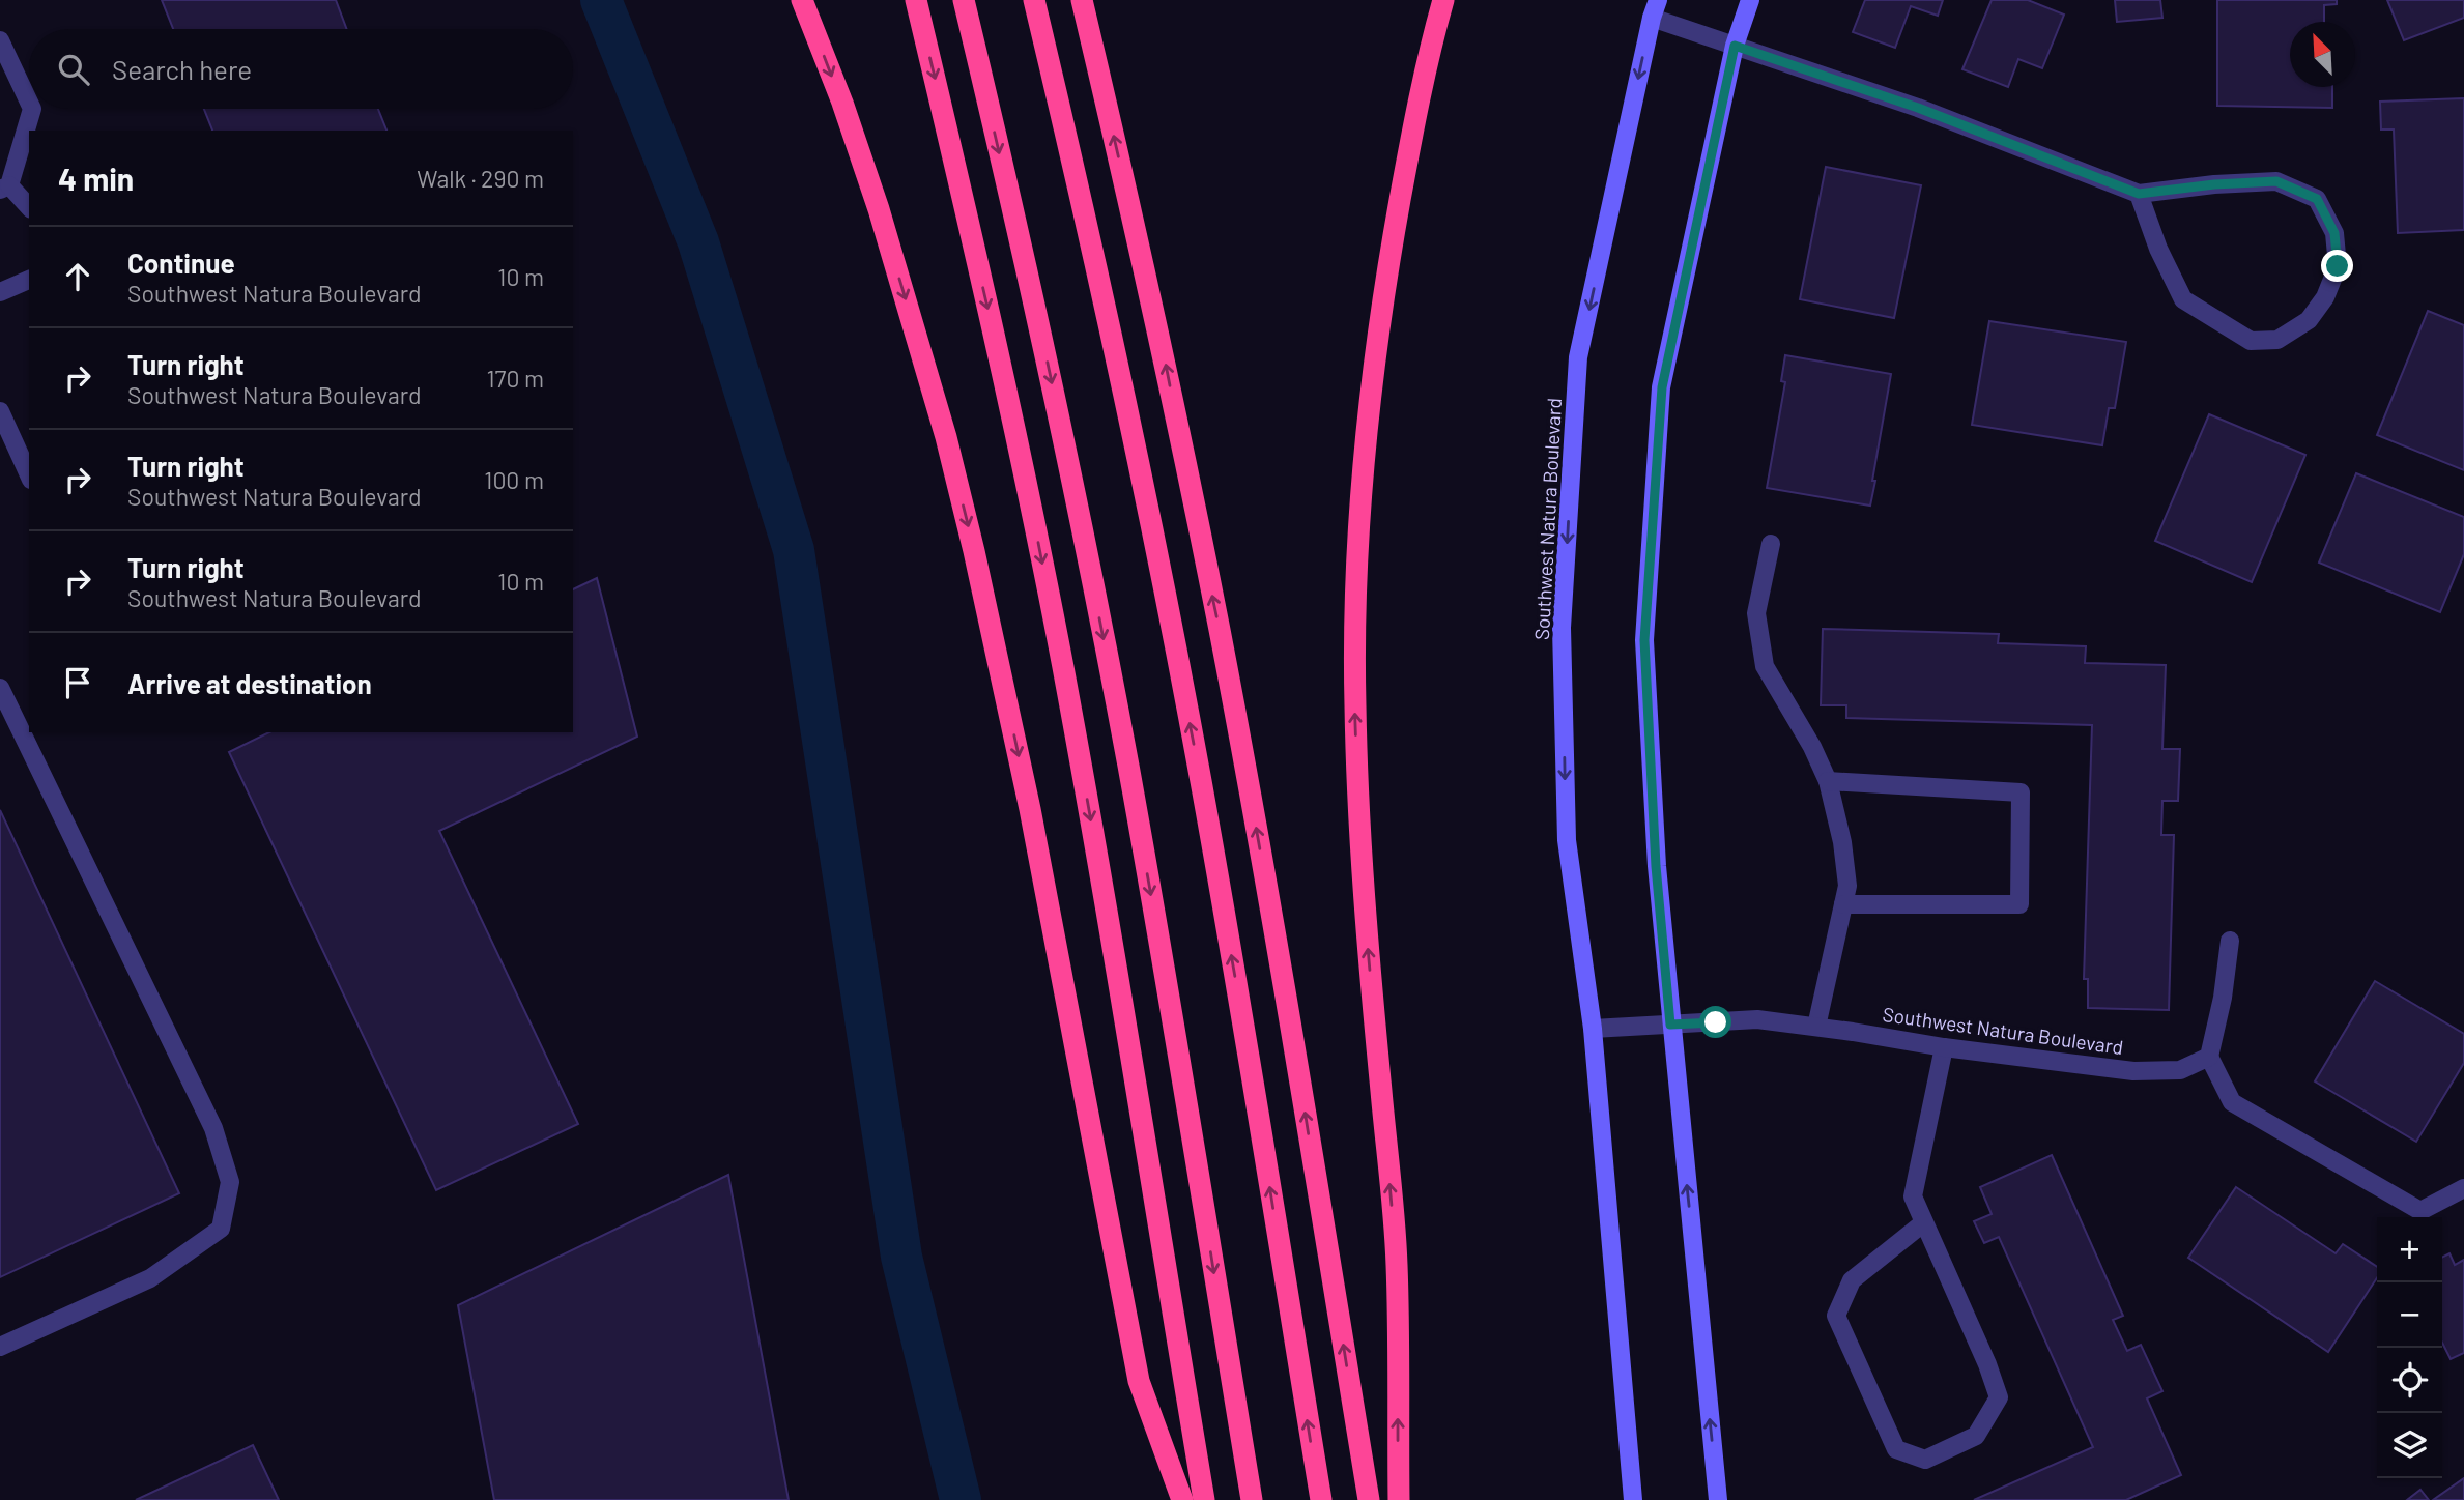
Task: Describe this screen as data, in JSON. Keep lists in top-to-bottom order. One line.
{"streets":{"street":["Southwest Natura Boulevard"]},"north":"top left","page":{"search":"Search here","heading":["4 min","Walk · 290 m"],"list":[["Continue","Southwest Natura Boulevard","10 m"],["Turn right","Southwest Natura Boulevard","170 m"],["Turn right","Southwest Natura Boulevard","100 m"],["Turn right","Southwest Natura Boulevard","10 m"],"Arrive at destination"],"map_buttons":["+","−"]}}
